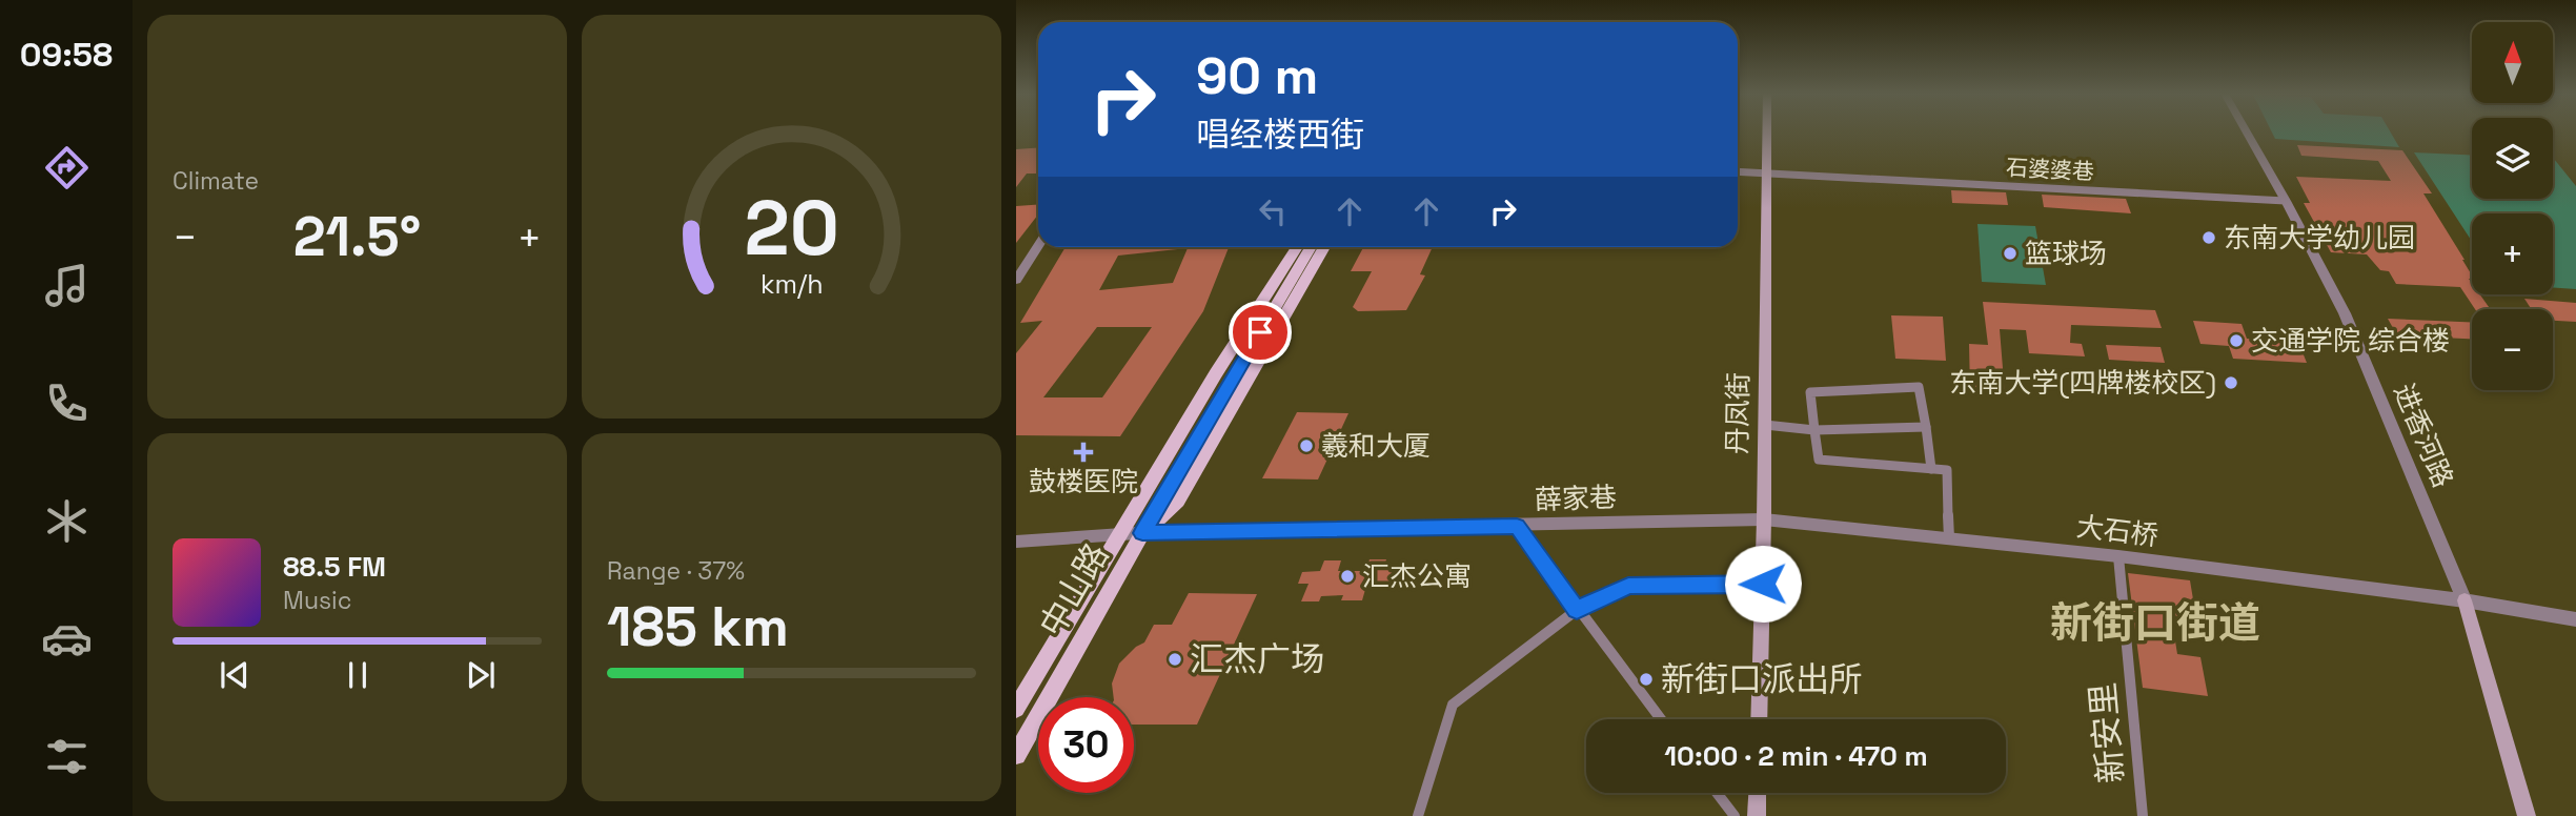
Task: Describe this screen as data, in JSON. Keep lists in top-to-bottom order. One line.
{"streets":{"main road":["丹凤街","进香河路","中山路"],"street":["石婆婆巷","薛家巷","大石桥","新安里"]},"crossings":[["石婆婆巷","丹凤街"],["石婆婆巷","进香河路"],["丹凤街","薛家巷"],["丹凤街","大石桥"],["进香河路","大石桥"],["薛家巷","大石桥"],["薛家巷","中山路"],["大石桥","新安里"]],"districts":["新街口街道"],"places":{"other":["东南大学幼儿园","篮球场","交通学院 综合楼","东南大学(四牌楼校区)","羲和大厦","汇杰公寓","汇杰广场","新街口派出所"],"health":["鼓楼医院"]},"north":"top","page":{"tabs":"09:58","tile":["Climate",["Range · 37%","185 km"]],"map_buttons":["+","−"],"turn":["90 m","唱经楼西街"],"heat":["−","21.5°","+"],"song":["88.5 FM","Music"],"limit":"30","trip":"10:00 · 2 min · 470 m","gauge":["20","km/h"]}}
